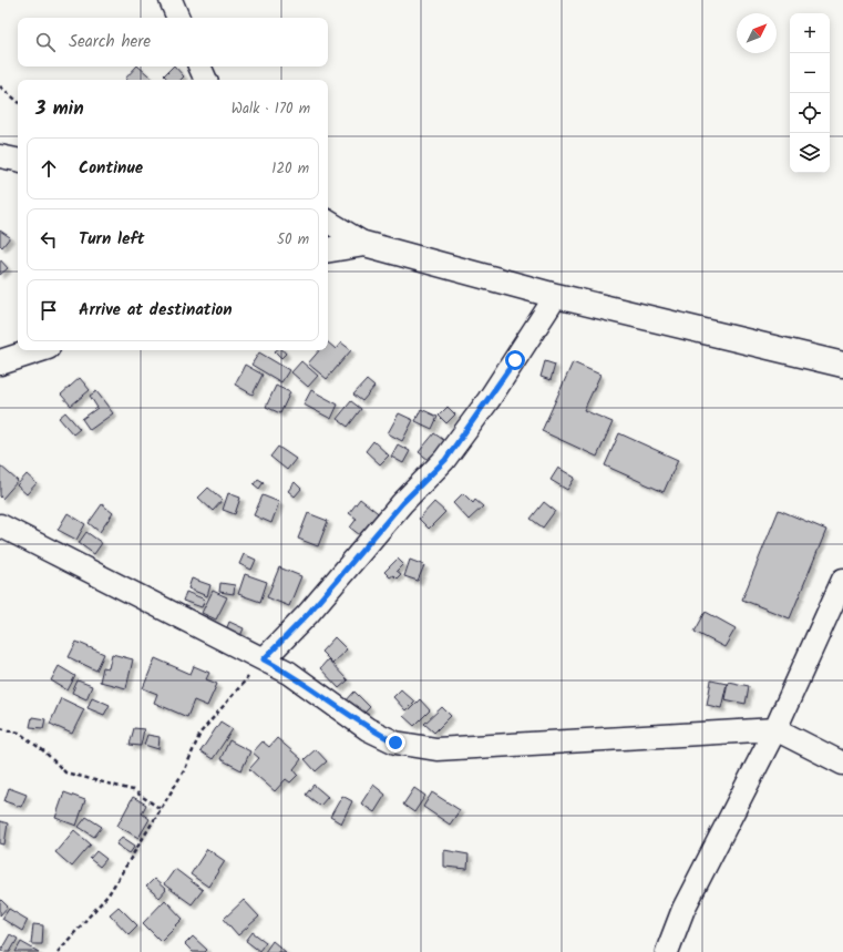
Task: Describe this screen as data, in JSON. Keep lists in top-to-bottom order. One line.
{"north":"top right","page":{"map_buttons":["+","−"],"search":"Search here","heading":["3 min","Walk · 170 m"],"list":[["Continue","120 m"],["Turn left","50 m"],"Arrive at destination"]}}
